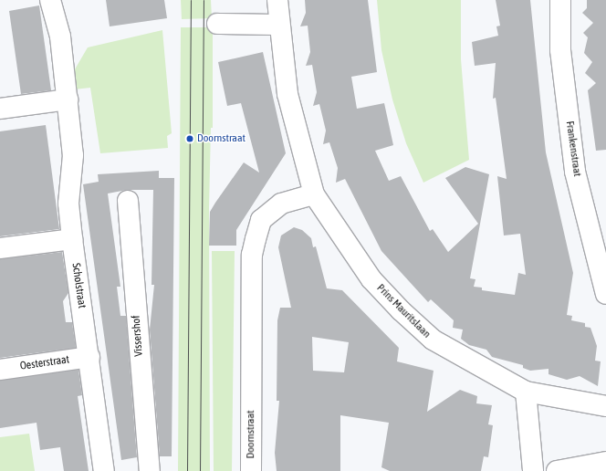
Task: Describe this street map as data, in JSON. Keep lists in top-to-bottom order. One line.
{"streets":{"street":["Frankenstraat","Scholstraat","Prins Mauritslaan","Vissershof","Oesterstraat","Doornstraat"]},"crossings":[["Scholstraat","Oesterstraat"],["Prins Mauritslaan","Doornstraat"]],"places":["Doornstraat"]}
